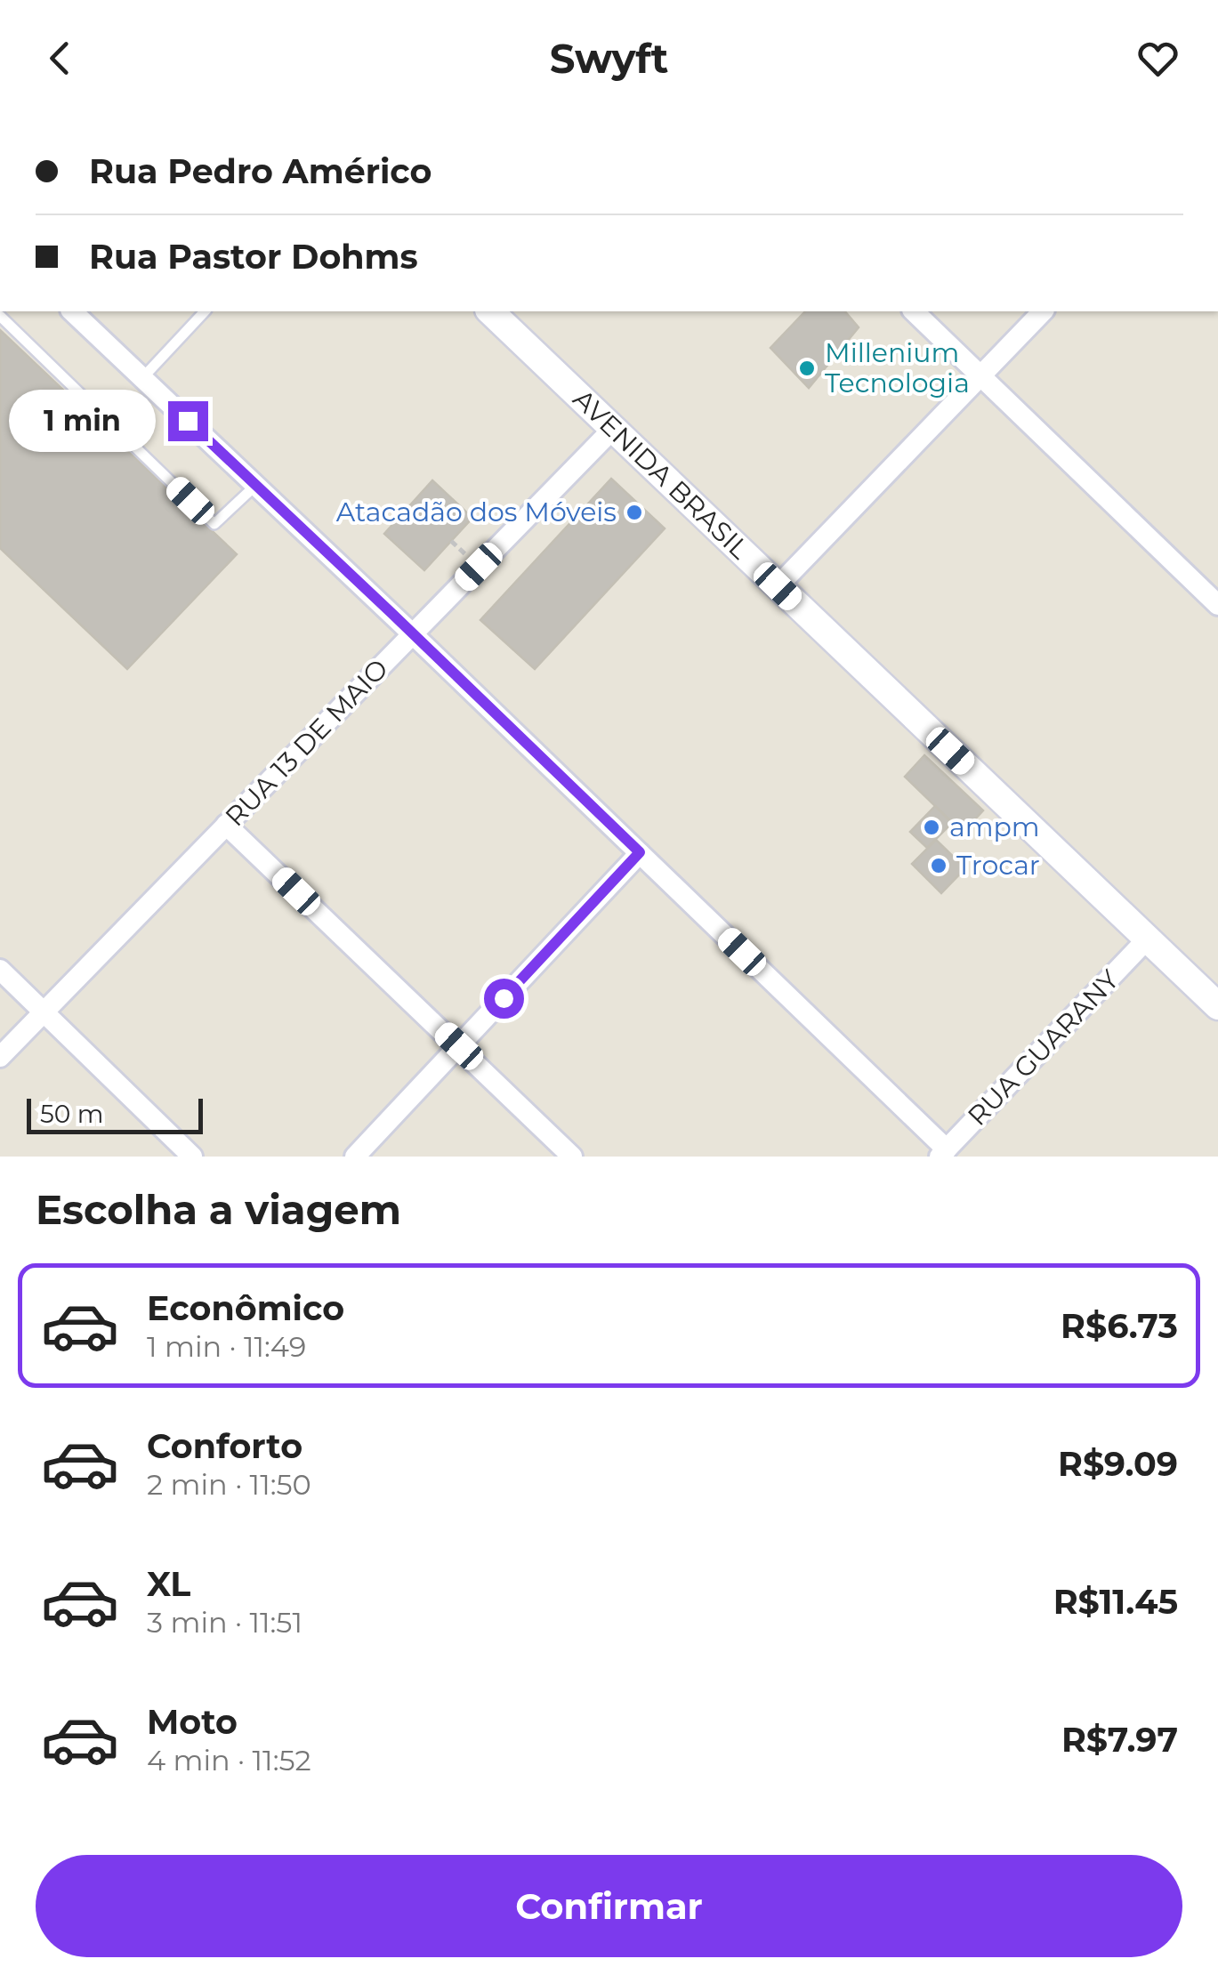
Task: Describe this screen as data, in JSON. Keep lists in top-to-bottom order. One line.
{"streets":{"main road":["AVENIDA BRASIL"],"street":["RUA 13 DE MAIO","RUA GUARANY"]},"crossings":[["AVENIDA BRASIL","RUA 13 DE MAIO"],["AVENIDA BRASIL","RUA GUARANY"]],"places":["Millenium Tecnologia","Atacadão dos Móveis","ampm","Trocar"],"scale_bar":"50 m","page":{"header":"Swyft","banner":["Rua Pedro Américo","Rua Pastor Dohms"],"bubble":"1 min","scale":"50 m","heading":"Escolha a viagem","list":[{"name":"Econômico","note":"1 min · 11:49","value":"R$6.73"},{"name":"Conforto","note":"2 min · 11:50","value":"R$9.09"},{"name":"XL","note":"3 min · 11:51","value":"R$11.45"},{"name":"Moto","note":"4 min · 11:52","value":"R$7.97"}],"buttons":"Confirmar"}}
